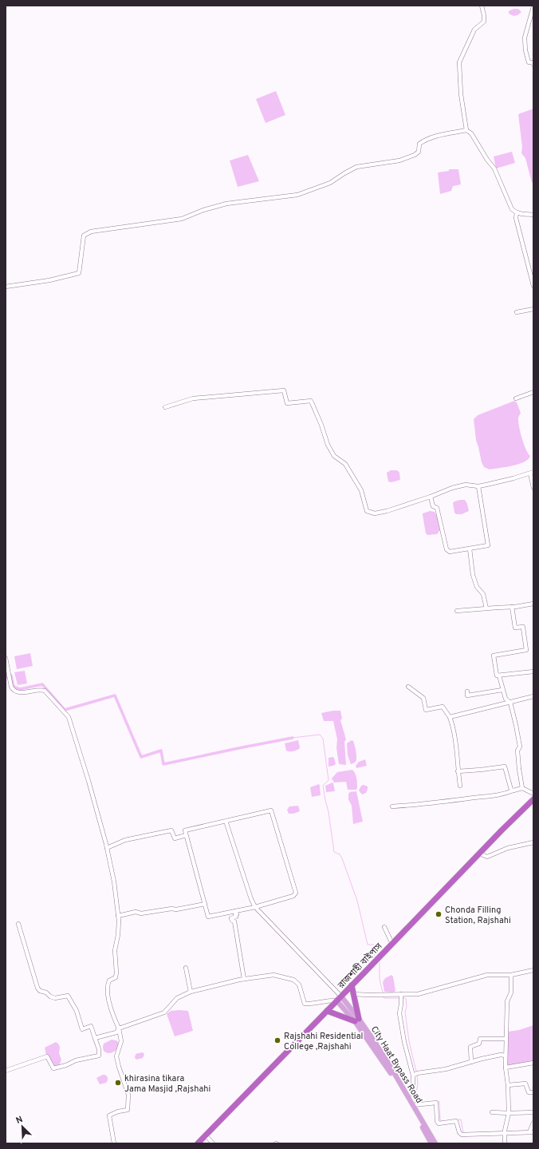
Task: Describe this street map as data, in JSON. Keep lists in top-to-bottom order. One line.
{"streets":{"highway":["রাজশাহী বাইপাস"],"main road":["City Haat Bypass Road"]},"crossings":[["রাজশাহী বাইপাস","City Haat Bypass Road"]],"places":["Chonda Filling Station, Rajshahi","Rajshahi Residential College ,Rajshahi","khirasina tikara Jama Masjid ,Rajshahi"],"north":"top left"}
